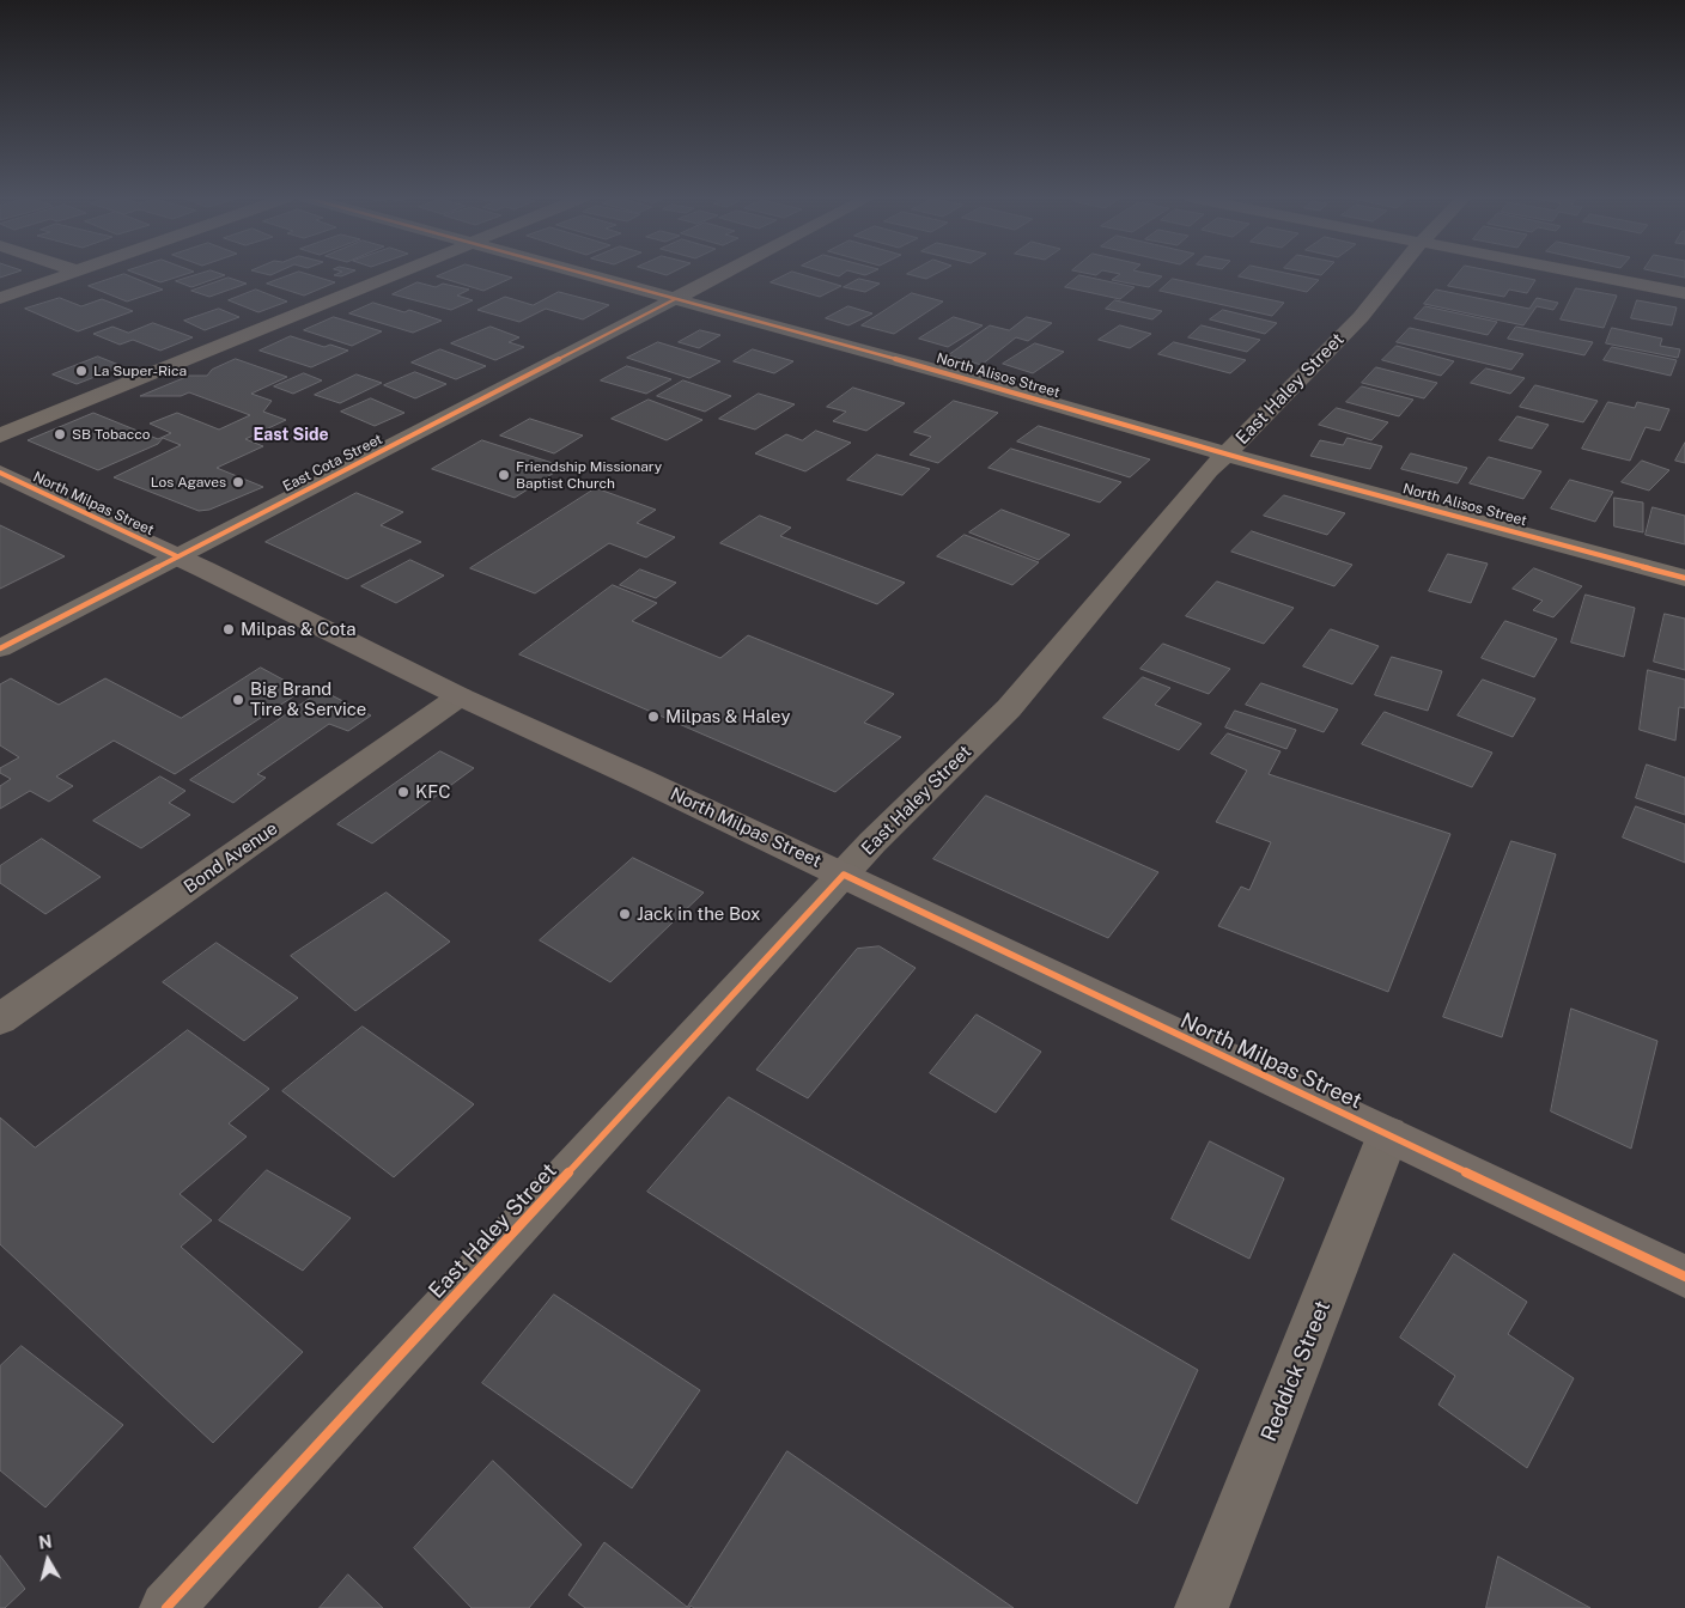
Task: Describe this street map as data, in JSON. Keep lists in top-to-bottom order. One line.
{"streets":{"main road":["North Milpas Street"],"street":["North Alisos Street","East Haley Street","East Cota Street","Bond Avenue","Reddick Street"]},"crossings":[["North Alisos Street","East Haley Street"],["North Alisos Street","East Cota Street"],["East Haley Street","North Milpas Street"],["East Cota Street","North Milpas Street"],["North Milpas Street","Bond Avenue"],["North Milpas Street","Reddick Street"]],"districts":["East Side"],"places":["La Super-Rica","SB Tobacco","Friendship Missionary Baptist Church","Los Agaves","Milpas & Cota","Big Brand Tire & Service","Milpas & Haley","KFC","Jack in the Box"],"north":"top"}
